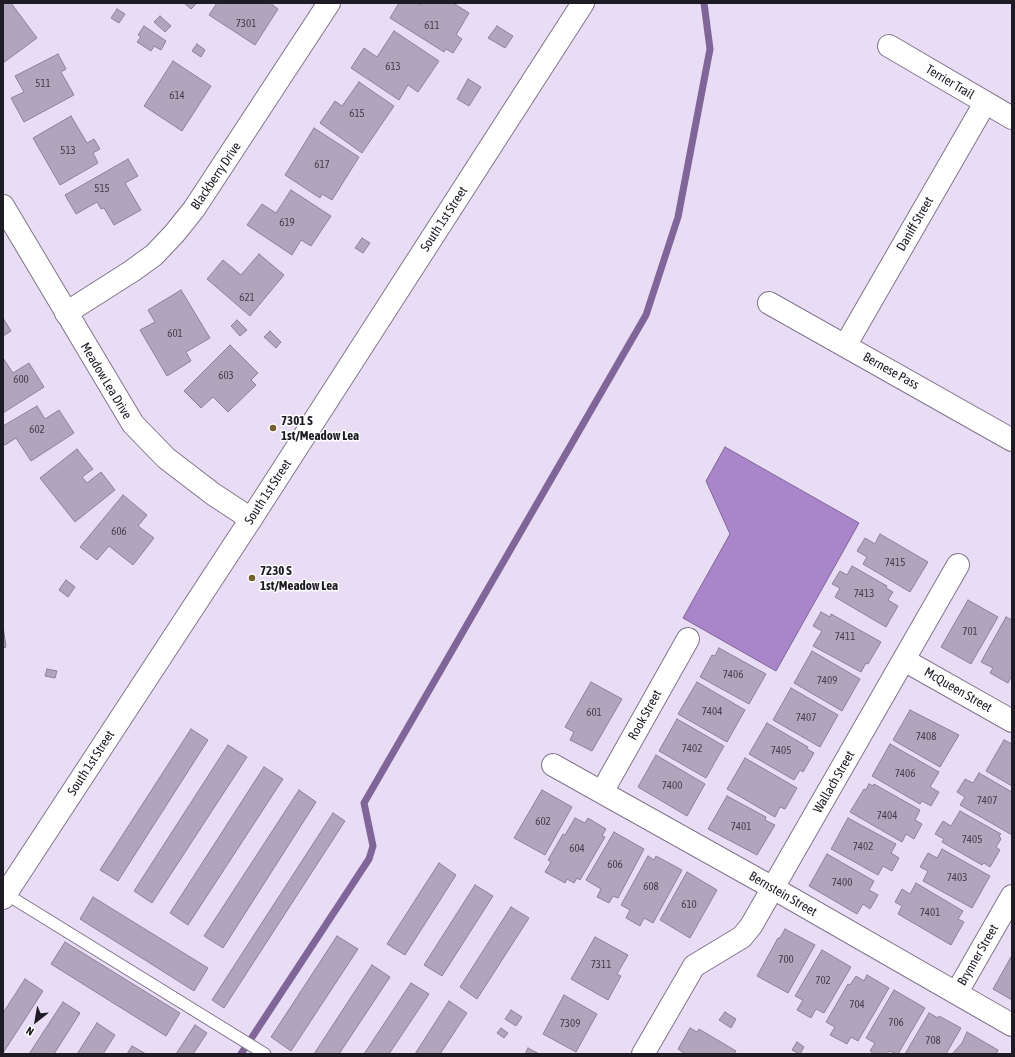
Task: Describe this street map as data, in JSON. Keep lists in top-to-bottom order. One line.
{"streets":{"street":["Terrier Trail","Blackberry Drive","South 1st Street","Daniff Street","Bernese Pass","Meadow Lea Drive","McQueen Street","Rook Street","Wallach Street","Bernstein Street","Brynner Street"]},"crossings":[["Terrier Trail","Daniff Street"],["Blackberry Drive","Meadow Lea Drive"],["South 1st Street","Meadow Lea Drive"],["Daniff Street","Bernese Pass"],["McQueen Street","Wallach Street"],["Rook Street","Bernstein Street"],["Wallach Street","Bernstein Street"],["Bernstein Street","Brynner Street"]],"places":["7301 S 1st/Meadow Lea","7230 S 1st/Meadow Lea"],"house_numbers":["7301","611","613","511","614","615","513","617","515","619","621","601","603","600","602","606","7415","7413","701","7411","7406","7409","7404","601","7407","7408","7402","7405","7406","7400","7407","7404","602","7401","7405","7402","604","606","7403","7400","608","610","7401","700","7311","702","704","706","7309","708"],"north":"bottom left"}
